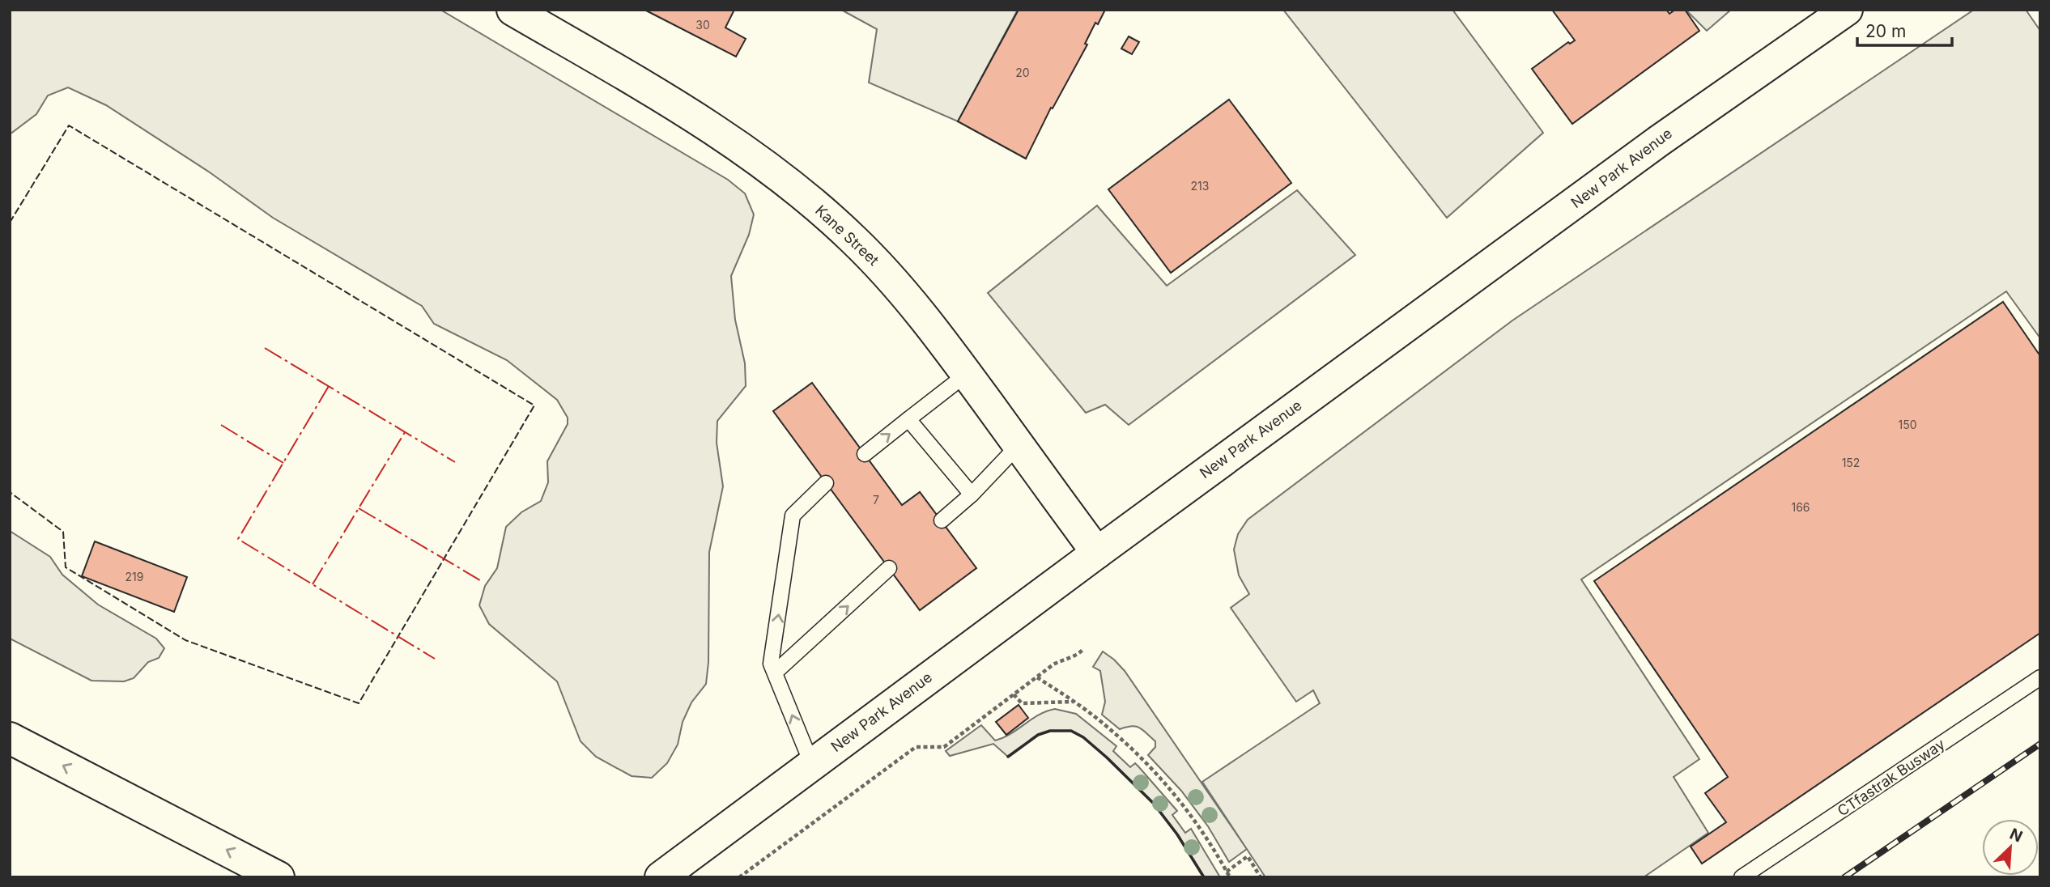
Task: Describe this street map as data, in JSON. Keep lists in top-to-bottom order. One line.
{"streets":{"main road":["New Park Avenue","Kane Street"],"lane":["CTfastrak Busway"]},"crossings":[["New Park Avenue","Kane Street"]],"house_numbers":["30","20","213","150","152","7","166","219"],"scale_bar":"20 m","north":"top right"}
